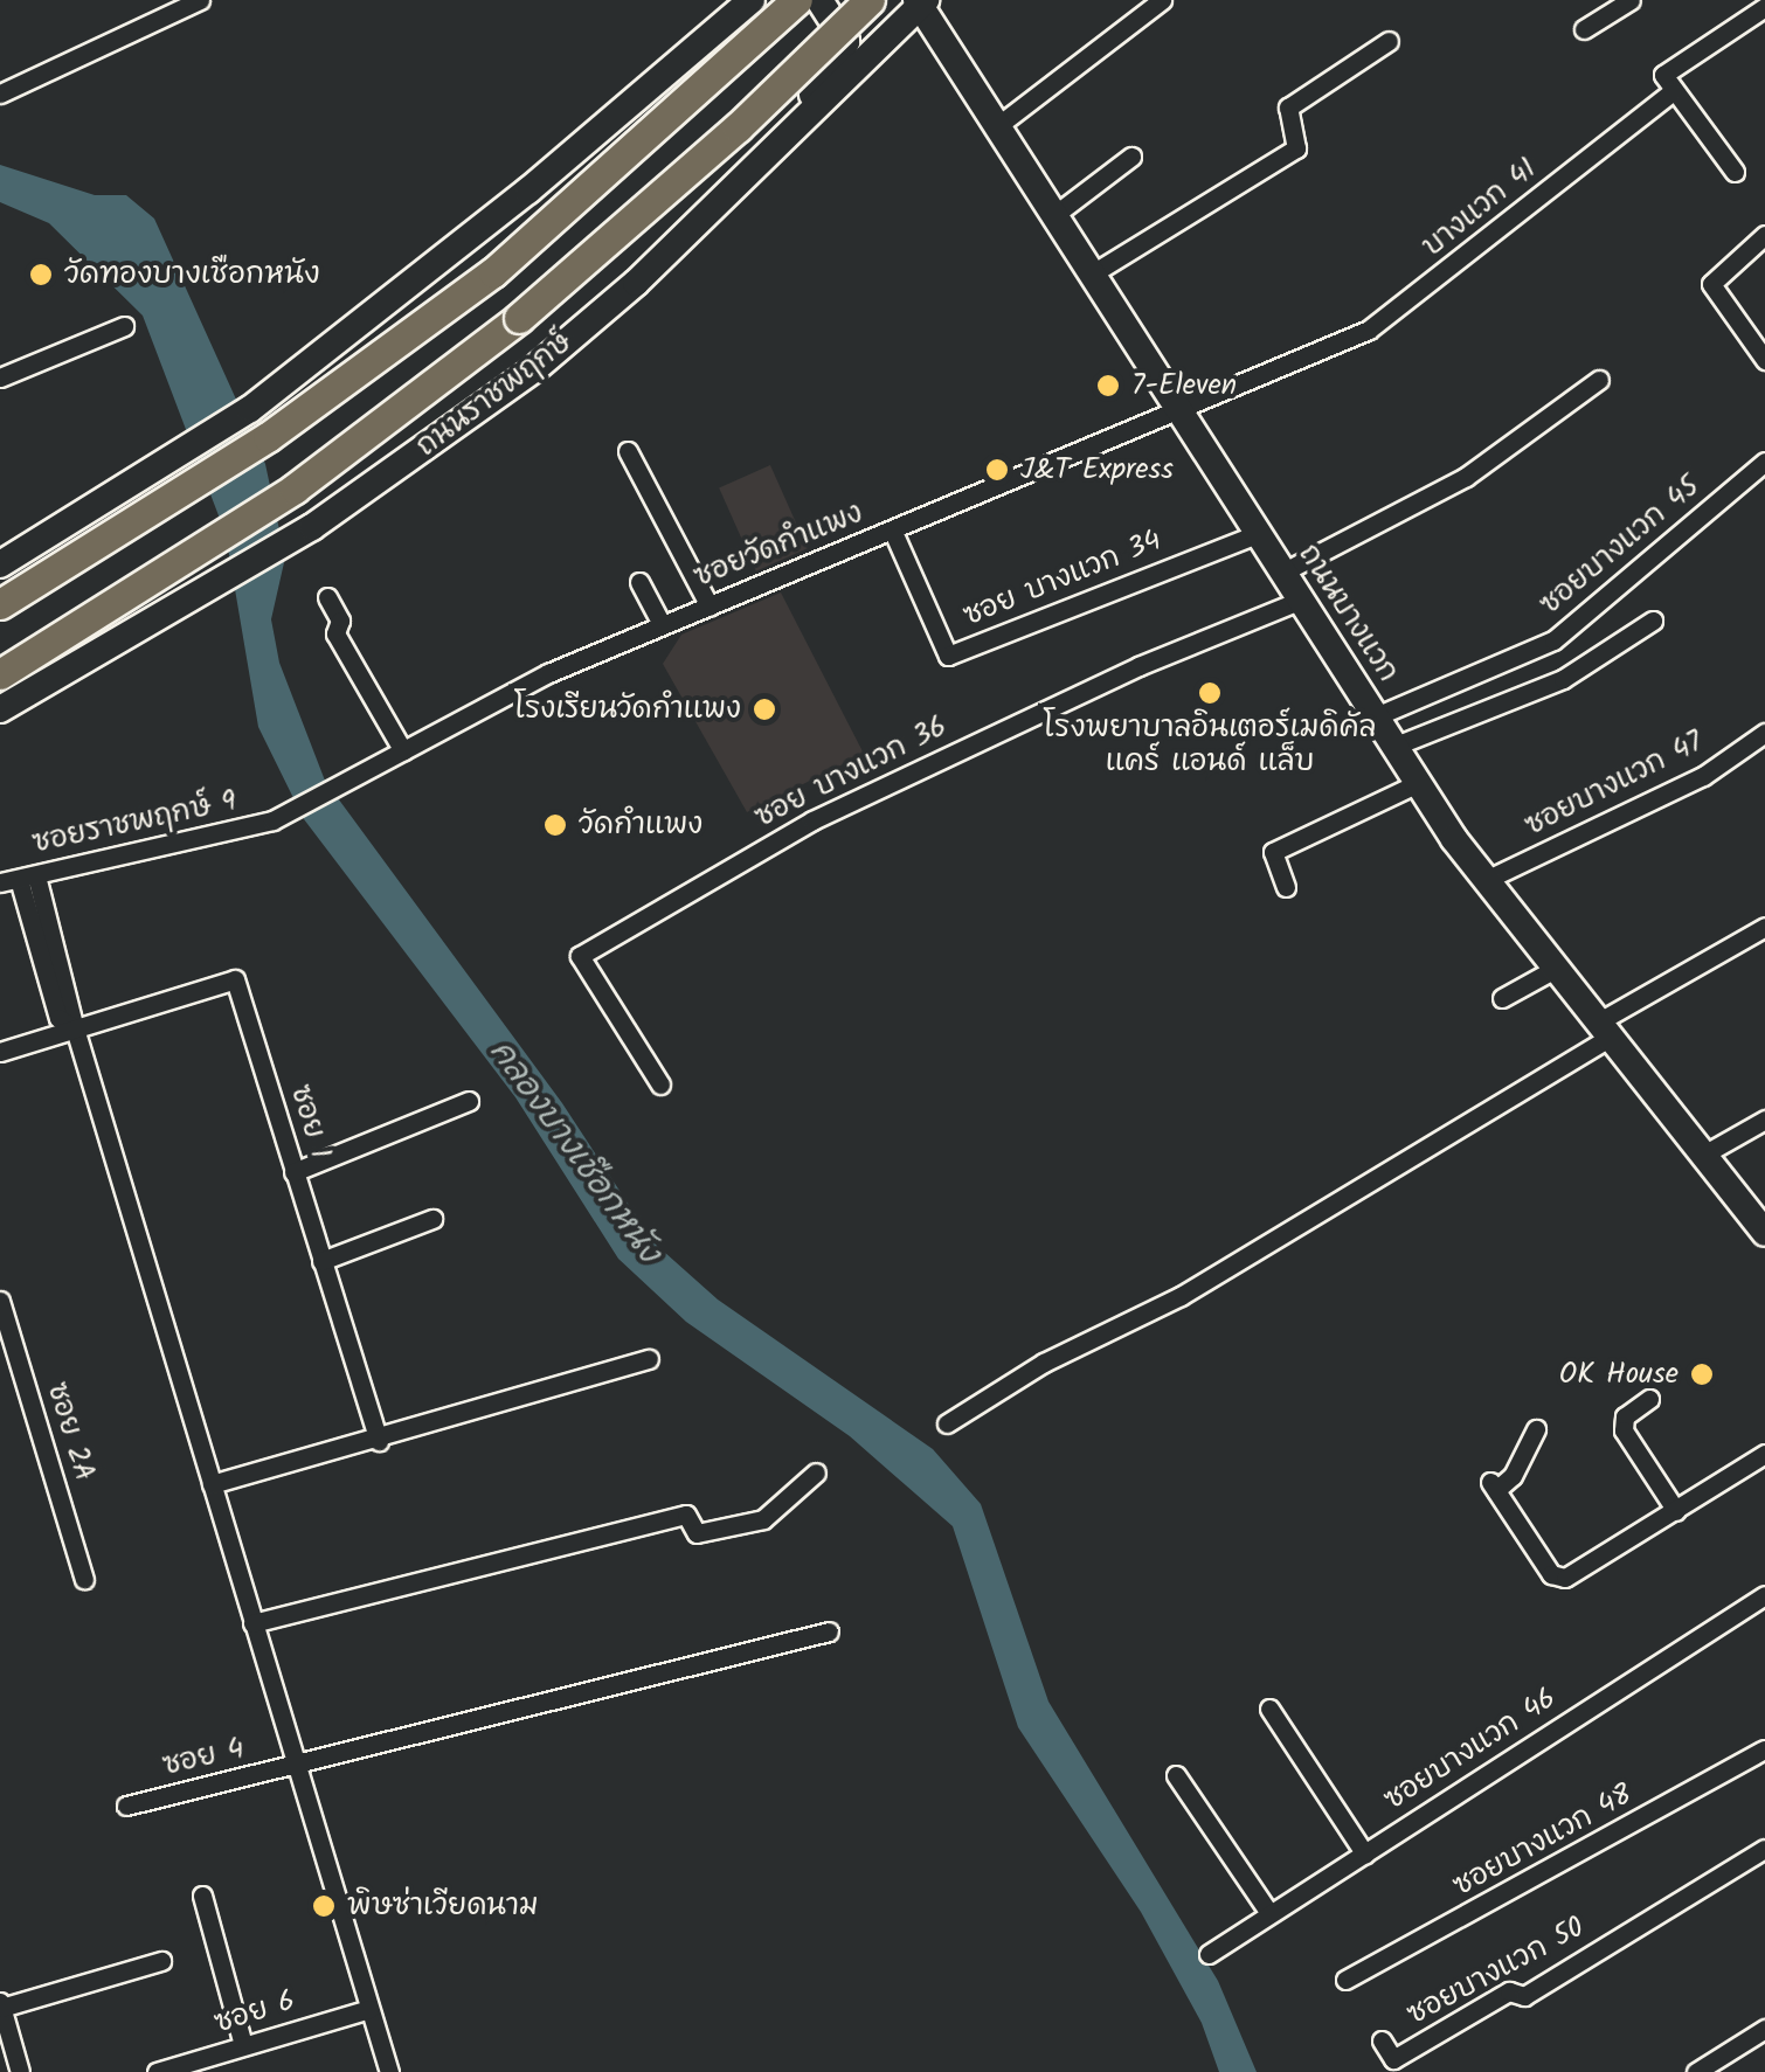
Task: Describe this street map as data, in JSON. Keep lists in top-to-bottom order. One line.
{"streets":{"main road":["ถนนราชพฤกษ์","ถนนบางแวก"],"street":["บางแวก 41","ซอยวัดกำแพง","ซอยบางแวก 45","ซอย บางแวก 34","ซอย บางแวก 36","ซอยบางแวก 47","ซอยราชพฤกษ์ 9","ซอย 1","ซอย 2A","ซอยบางแวก 46","ซอย 4","ซอยบางแวก 48","ซอยบางแวก 50","ซอย 6"]},"crossings":[["บางแวก 41","ซอยวัดกำแพง"],["บางแวก 41","ถนนบางแวก"],["ถนนราชพฤกษ์","ถนนบางแวก"],["ซอยวัดกำแพง","ซอย บางแวก 34"],["ซอยวัดกำแพง","ถนนบางแวก"],["ซอยวัดกำแพง","ซอยราชพฤกษ์ 9"],["ซอยบางแวก 45","ถนนบางแวก"],["ซอย บางแวก 34","ถนนบางแวก"],["ถนนบางแวก","ซอย บางแวก 36"],["ถนนบางแวก","ซอยบางแวก 47"]],"water":["คลองบางเชือกหนัง"],"places":["วัดทองบางเชือกหนัง","7-Eleven","J&T Express","โรงพยาบาลอินเตอร์เมดิคัล แคร์ แอนด์ แล็บ","โรงเรียนวัดกำแพง","วัดกำแพง","OK House","พิษซ่าเวียดนาม"]}
